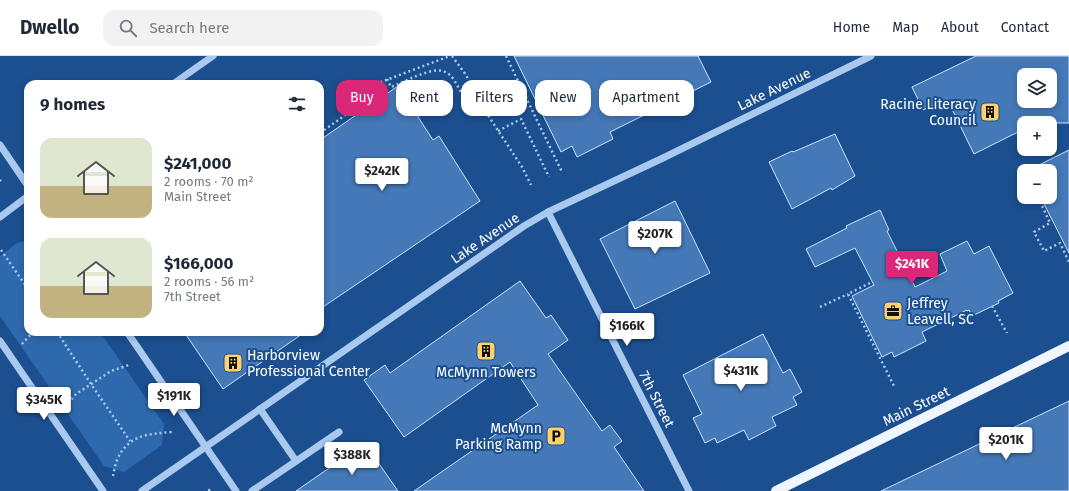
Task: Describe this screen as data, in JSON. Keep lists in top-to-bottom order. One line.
{"streets":{"main road":["Main Street"],"street":["Lake Avenue","7th Street"]},"crossings":[["Lake Avenue","7th Street"]],"places":{"building":["Racine Literacy Council","McMynn Towers","Harborview Professional Center"],"office":["Jeffrey Leavell, SC"],"parking":["McMynn Parking Ramp"]},"page":{"header":"Dwello","search":"Search here","nav":["Home","Map","About","Contact"],"map_buttons":["+","−"],"chip":["Buy","Rent","Filters","New","Apartment"],"heading":"9 homes","list":[{"name":"$241,000","note":"2 rooms · 70 m² · Main Street"},{"name":"$166,000","note":"2 rooms · 56 m² · 7th Street"}],"price":["$242K","$207K","$241K","$166K","$431K","$191K","$345K","$201K","$388K"]}}
